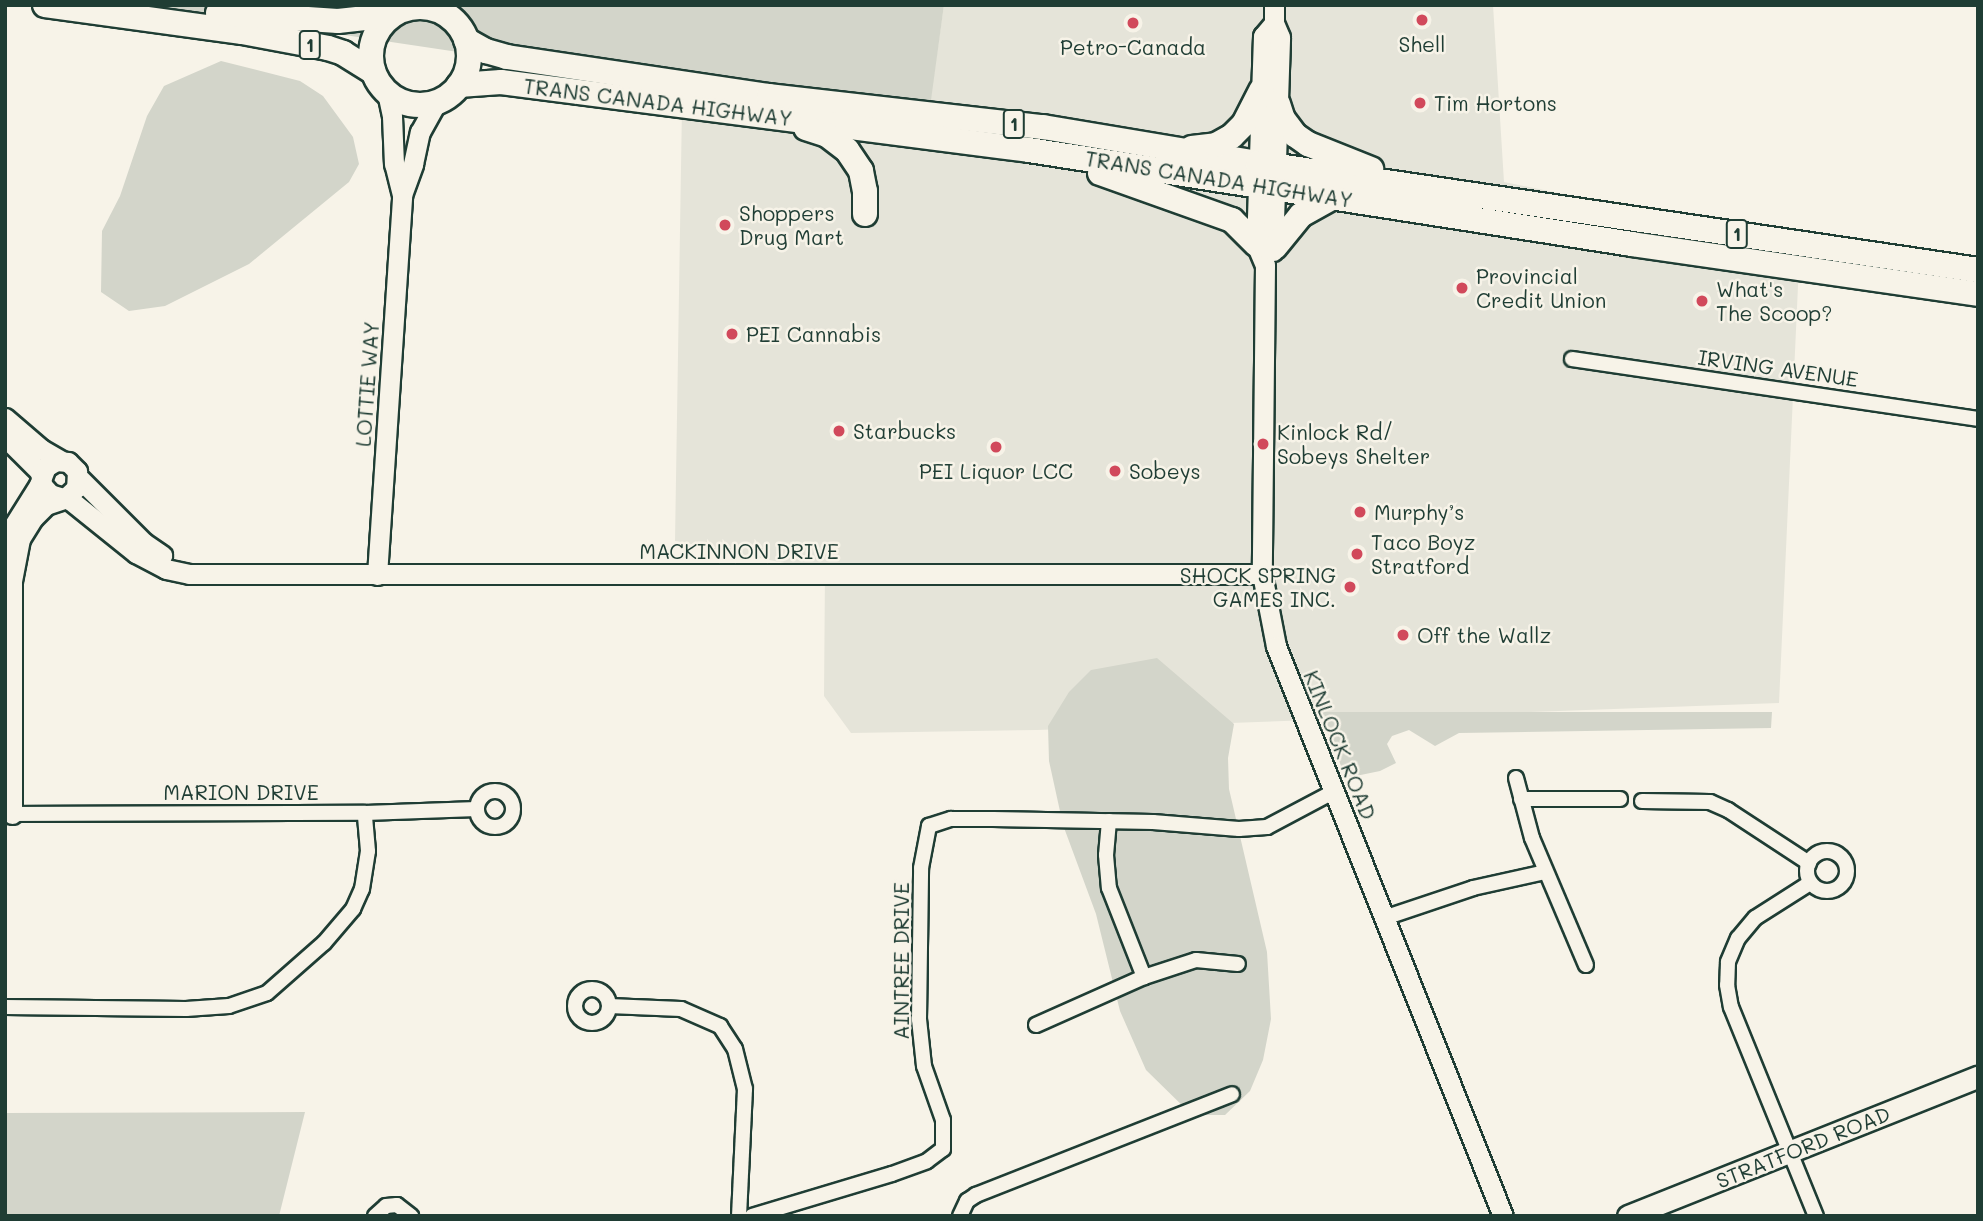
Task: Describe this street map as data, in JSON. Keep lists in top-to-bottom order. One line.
{"streets":{"highway":["1","TRANS CANADA HIGHWAY"],"main road":["STRATFORD ROAD"],"street":["IRVING AVENUE","LOTTIE WAY","MACKINNON DRIVE","KINLOCK ROAD","MARION DRIVE","AINTREE DRIVE"]},"crossings":[["1","TRANS CANADA HIGHWAY"],["1","LOTTIE WAY"],["TRANS CANADA HIGHWAY","LOTTIE WAY"],["TRANS CANADA HIGHWAY","KINLOCK ROAD"],["LOTTIE WAY","MACKINNON DRIVE"],["MACKINNON DRIVE","KINLOCK ROAD"]],"places":["Shell","Petro-Canada","Tim Hortons","Shoppers Drug Mart","Provincial Credit Union","What's The Scoop?","PEI Cannabis","Starbucks","Kinlock Rd/ Sobeys Shelter","PEI Liquor LCC","Sobeys","Murphy’s","Taco Boyz Stratford","SHOCK SPRING GAMES INC.","Off the Wallz"]}
